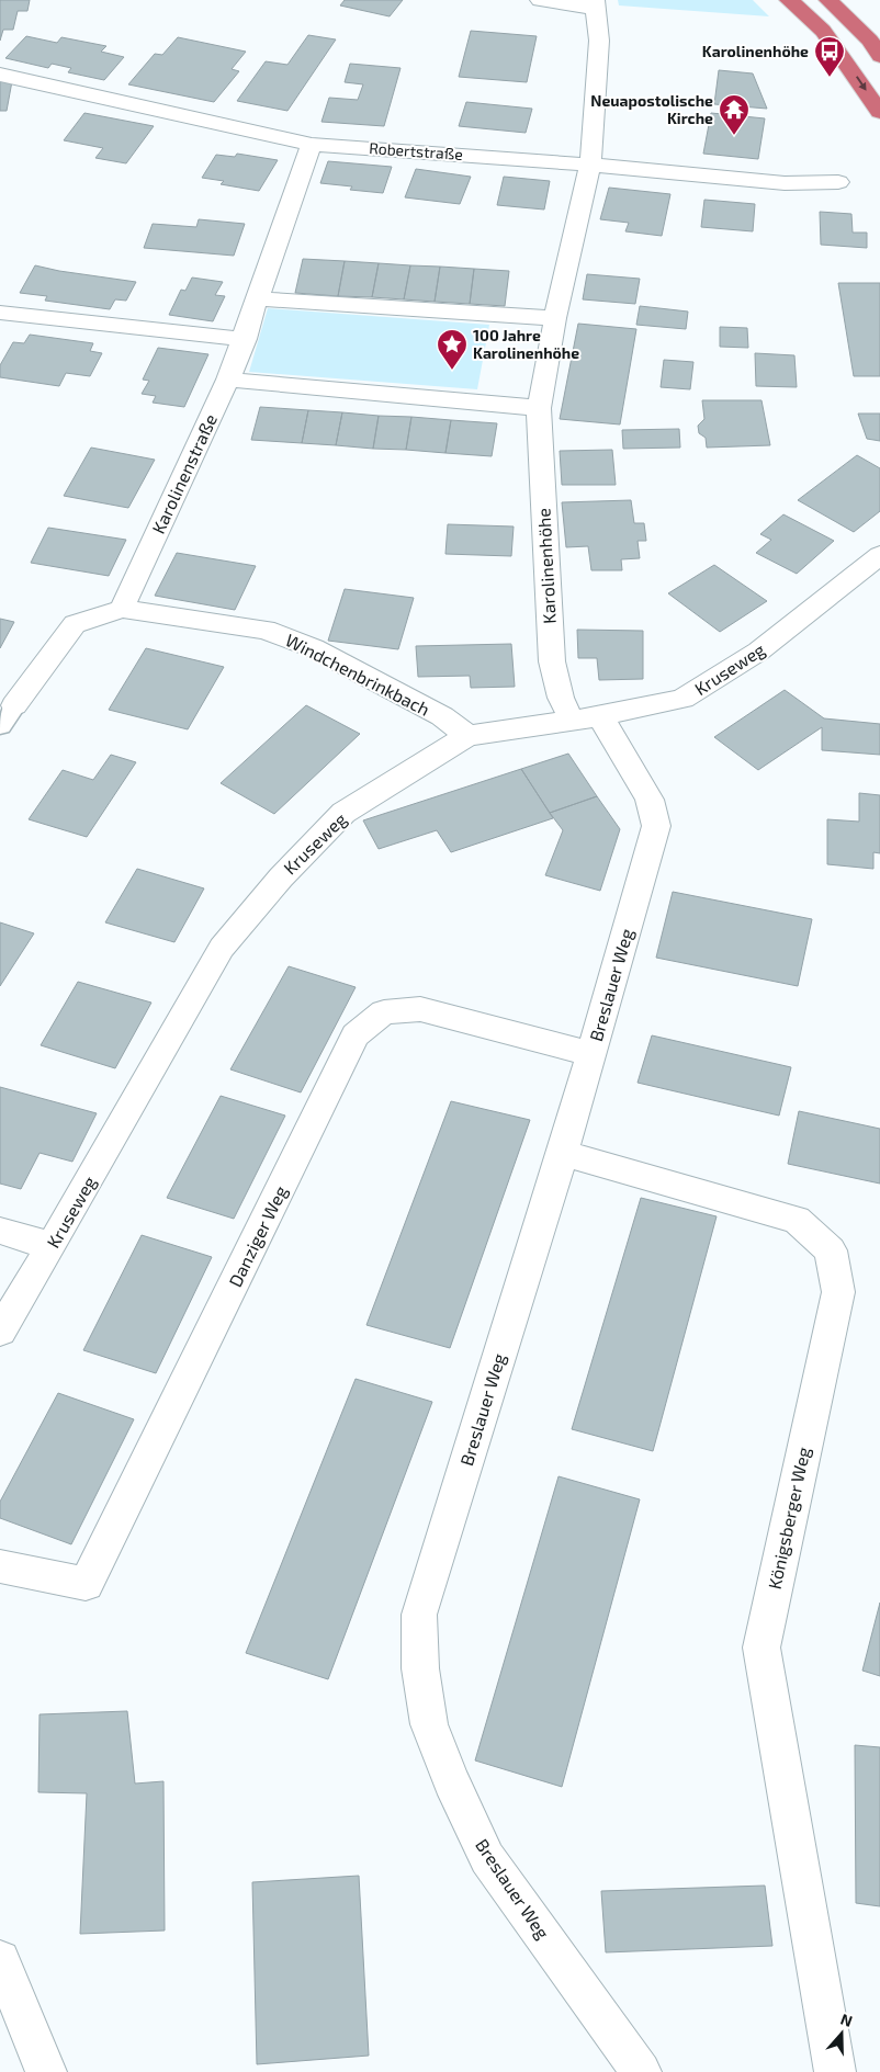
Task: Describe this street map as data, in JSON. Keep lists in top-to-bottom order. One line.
{"streets":{"street":["Robertstraße","Karolinenstraße","Karolinenhöhe","Kruseweg","Windchenbrinkbach","Breslauer Weg","Danziger Weg","Königsberger Weg"]},"crossings":[["Robertstraße","Karolinenstraße"],["Robertstraße","Karolinenhöhe"],["Karolinenstraße","Windchenbrinkbach"],["Karolinenhöhe","Kruseweg"],["Karolinenhöhe","Breslauer Weg"],["Kruseweg","Windchenbrinkbach"],["Kruseweg","Breslauer Weg"],["Breslauer Weg","Danziger Weg"],["Breslauer Weg","Königsberger Weg"]],"places":{"bus stop":["Karolinenhöhe"],"temple":["Neuapostolische Kirche"],"place":["100 Jahre Karolinenhöhe"]},"north":"top"}
